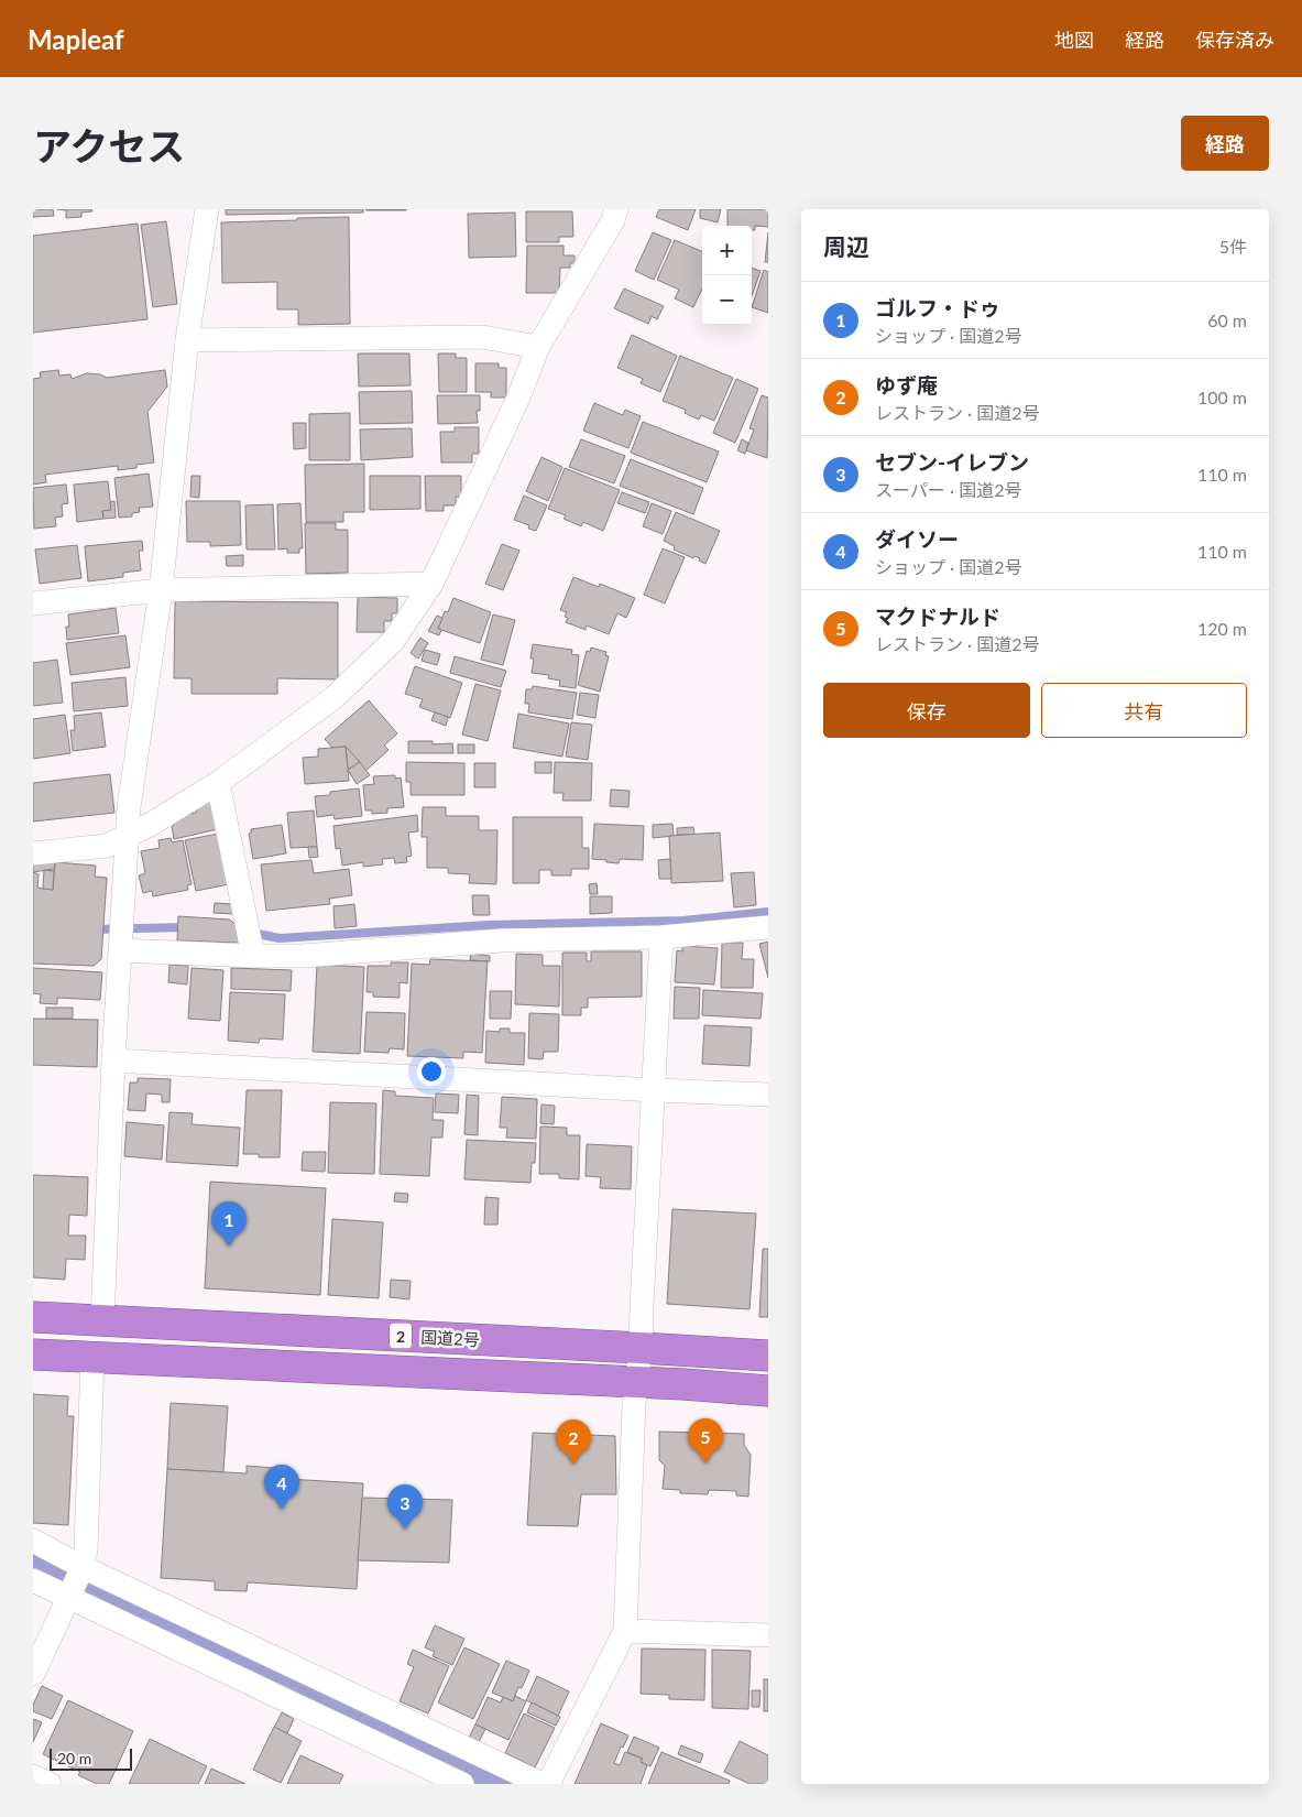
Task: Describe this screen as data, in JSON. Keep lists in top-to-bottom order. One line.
{"streets":{"highway":["2","国道2号"]},"scale_bar":"20 m","page":{"header":"Mapleaf","nav":["地図","経路","保存済み"],"title":"アクセス","buttons":["経路",["保存","共有"]],"heading":["周辺","5件"],"map_buttons":["+","−"],"list":[{"mark":"1","name":"ゴルフ・ドゥ","note":"ショップ · 国道2号","value":"60 m"},{"mark":"2","name":"ゆず庵","note":"レストラン · 国道2号","value":"100 m"},{"mark":"3","name":"セブン-イレブン","note":"スーパー · 国道2号","value":"110 m"},{"mark":"4","name":"ダイソー","note":"ショップ · 国道2号","value":"110 m"},{"mark":"5","name":"マクドナルド","note":"レストラン · 国道2号","value":"120 m"}],"pins":["1","5","2","4","3"],"scale":"20 m"}}
